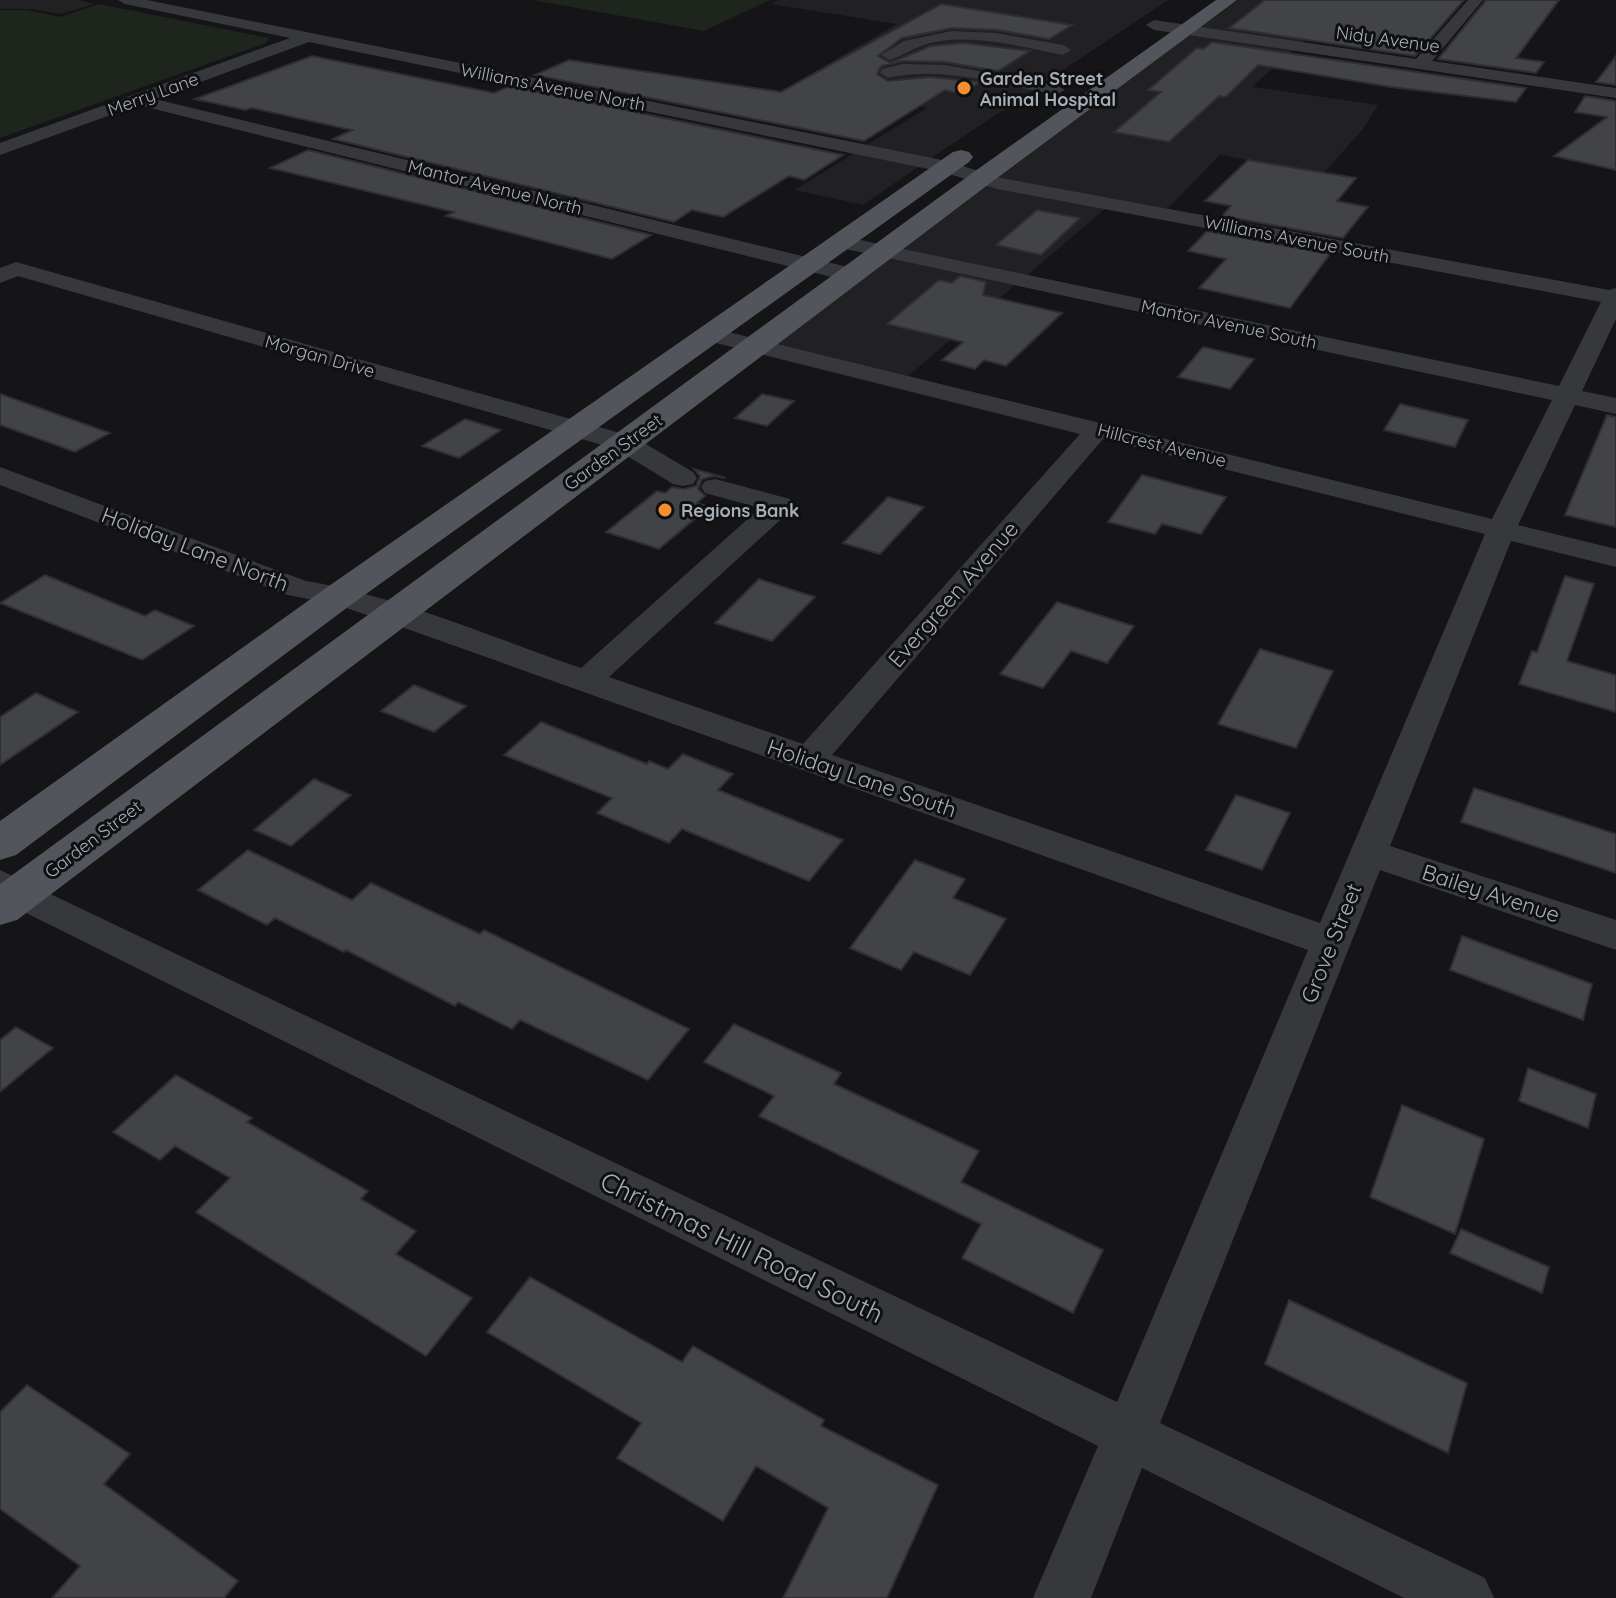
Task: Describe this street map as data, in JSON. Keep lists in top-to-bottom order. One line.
{"streets":{"main road":["Garden Street"],"street":["Nidy Avenue","Williams Avenue North","Merry Lane","Mantor Avenue North","Williams Avenue South","Mantor Avenue South","Morgan Drive","Hillcrest Avenue","Holiday Lane North","Evergreen Avenue","Holiday Lane South","Bailey Avenue","Grove Street","Christmas Hill Road South"]},"crossings":[["Nidy Avenue","Garden Street"],["Williams Avenue North","Merry Lane"],["Williams Avenue North","Williams Avenue South"],["Williams Avenue North","Garden Street"],["Merry Lane","Mantor Avenue North"],["Mantor Avenue North","Garden Street"],["Williams Avenue South","Garden Street"],["Williams Avenue South","Grove Street"],["Mantor Avenue South","Garden Street"],["Mantor Avenue South","Grove Street"],["Morgan Drive","Garden Street"],["Hillcrest Avenue","Garden Street"],["Hillcrest Avenue","Evergreen Avenue"],["Hillcrest Avenue","Grove Street"],["Garden Street","Holiday Lane North"],["Garden Street","Holiday Lane South"],["Garden Street","Christmas Hill Road South"],["Holiday Lane North","Holiday Lane South"],["Evergreen Avenue","Holiday Lane South"],["Holiday Lane South","Grove Street"],["Bailey Avenue","Grove Street"],["Grove Street","Christmas Hill Road South"]],"places":["Garden Street Animal Hospital","Regions Bank"]}
